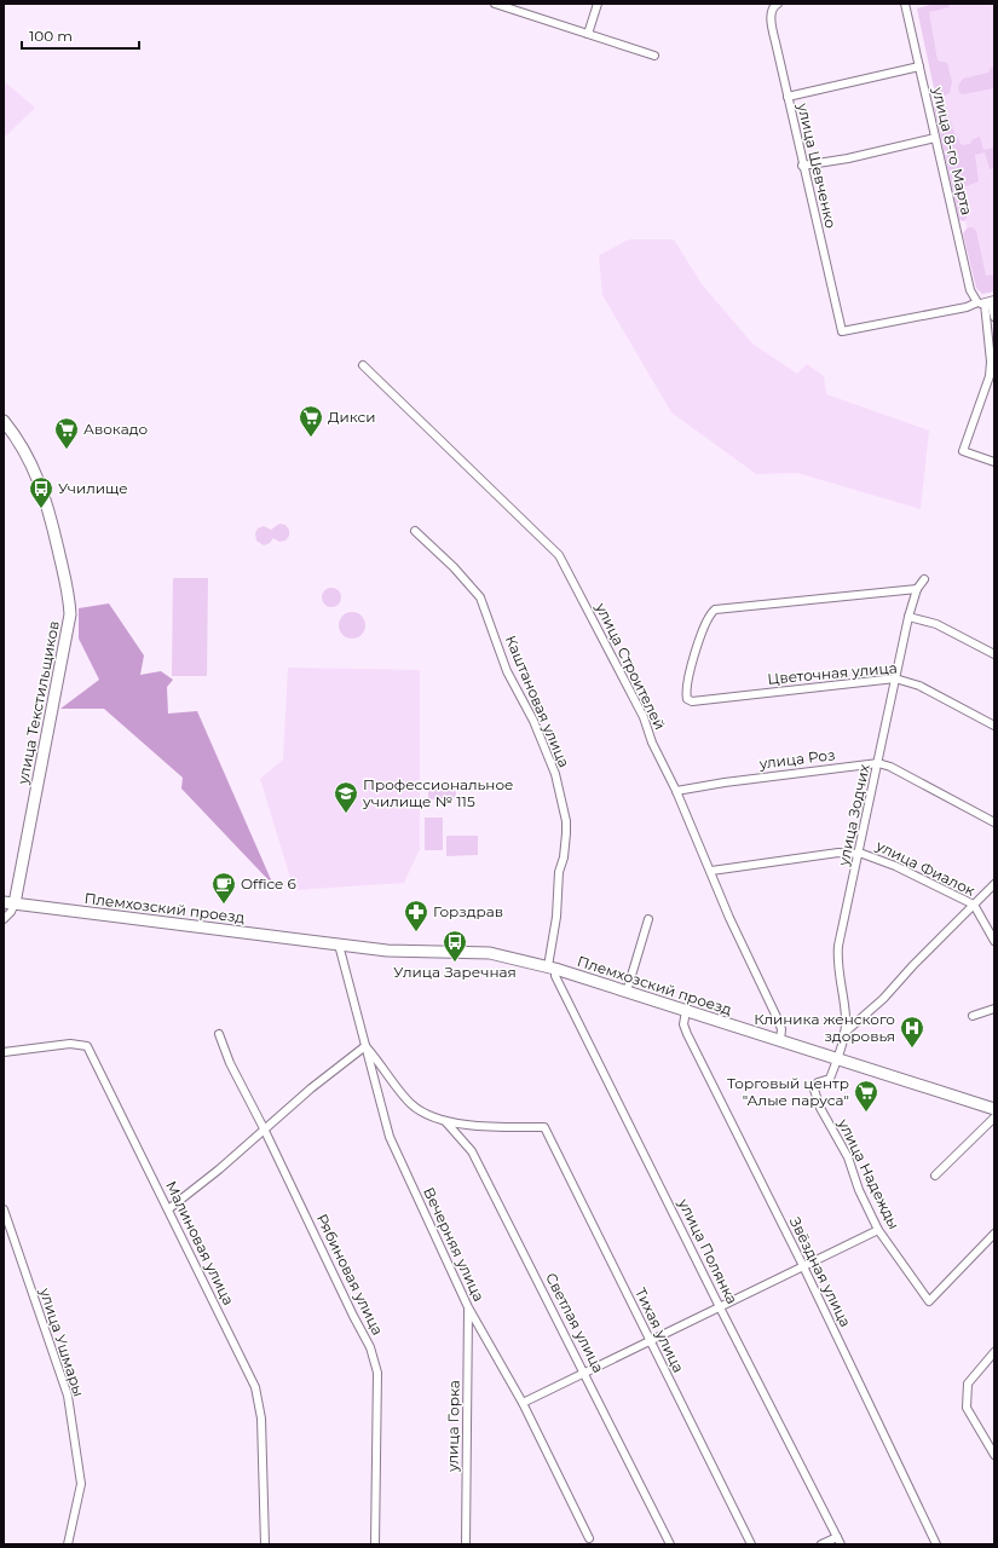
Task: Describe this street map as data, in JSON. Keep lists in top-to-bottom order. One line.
{"streets":{"main road":["улица Текстильщиков","Племхозский проезд"],"street":["улица 8-го Марта","улица Шевченко","улица Строителей","Цветочная улица","Каштановая улица","улица Роз","улица Зодчих","улица Фиалок","улица Надежды","Малиновая улица","Вечерняя улица","улица Полянка","Звёздная улица","Рябиновая улица","Светлая улица","Тихая улица","улица Ушмары","улица Горка"]},"crossings":[["улица 8-го Марта","улица Шевченко"],["улица Строителей","улица Роз"],["улица Строителей","улица Фиалок"],["улица Строителей","Племхозский проезд"],["Цветочная улица","улица Зодчих"],["Каштановая улица","Племхозский проезд"],["Каштановая улица","улица Полянка"],["улица Текстильщиков","Племхозский проезд"],["улица Роз","улица Зодчих"],["улица Зодчих","улица Фиалок"],["улица Зодчих","Племхозский проезд"],["улица Зодчих","улица Надежды"],["Племхозский проезд","улица Надежды"],["Племхозский проезд","Вечерняя улица"],["Племхозский проезд","улица Полянка"],["Племхозский проезд","Звёздная улица"],["Вечерняя улица","улица Горка"],["Светлая улица","Тихая улица"]],"places":{"supermarket":["Дикси","Авокадо","Торговый центр \"Алые паруса\""],"bus stop":["Училище","Улица Заречная"],"school or university":["Профессиональное училище № 115"],"cafe":["Office 6"],"pharmacy":["Горздрав"],"hospital":["Клиника женского здоровья"]},"scale_bar":"100 m"}
